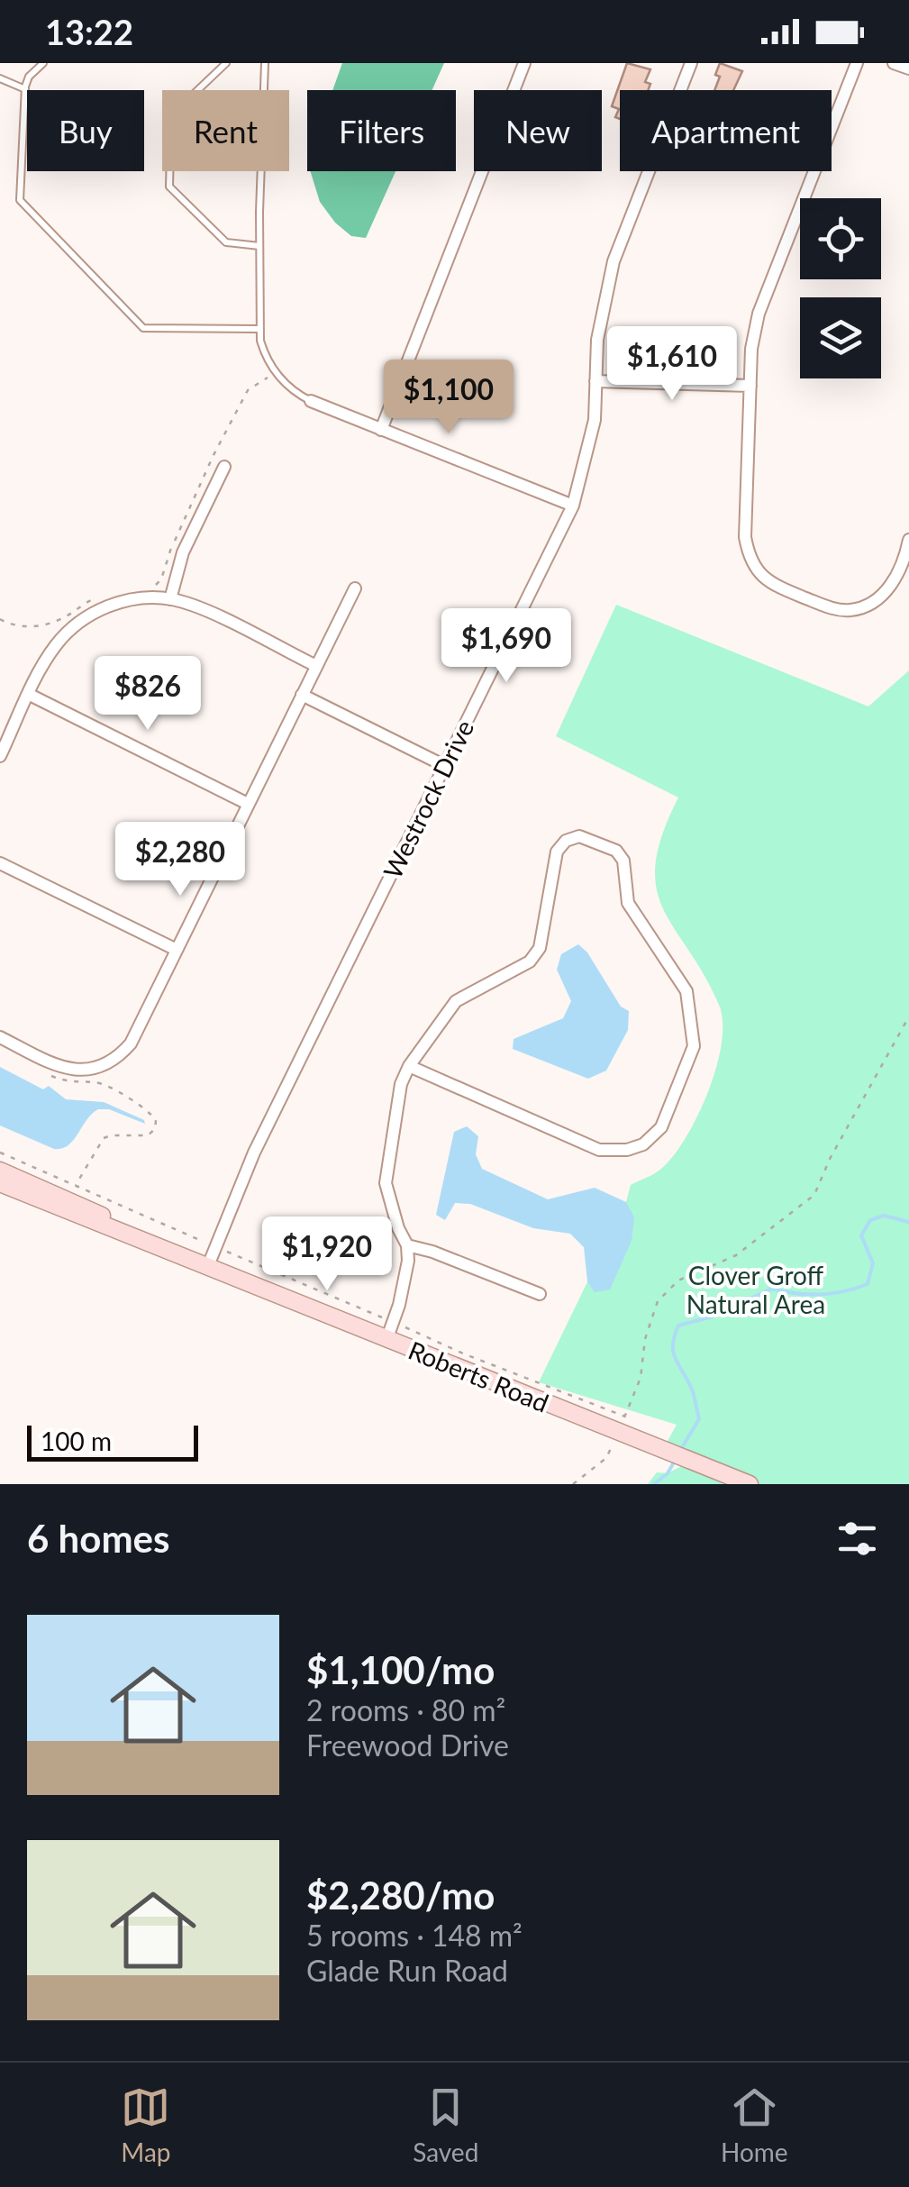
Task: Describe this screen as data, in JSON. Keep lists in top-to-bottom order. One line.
{"streets":{"main road":["Roberts Road"],"street":["Westrock Drive"]},"crossings":[["Westrock Drive","Roberts Road"]],"parks":["Clover Groff Natural Area"],"scale_bar":"100 m","page":{"status":"13:22","chip":["Buy","Rent","Filters","New","Apartment"],"price":["$1,610","$1,100","$1,690","$826","$2,280","$1,920"],"scale":"100 m","heading":"6 homes","list":[{"name":"$1,100/mo","note":"2 rooms · 80 m² · Freewood Drive"},{"name":"$2,280/mo","note":"5 rooms · 148 m² · Glade Run Road"}],"tabs":["Map","Saved","Home"]}}
